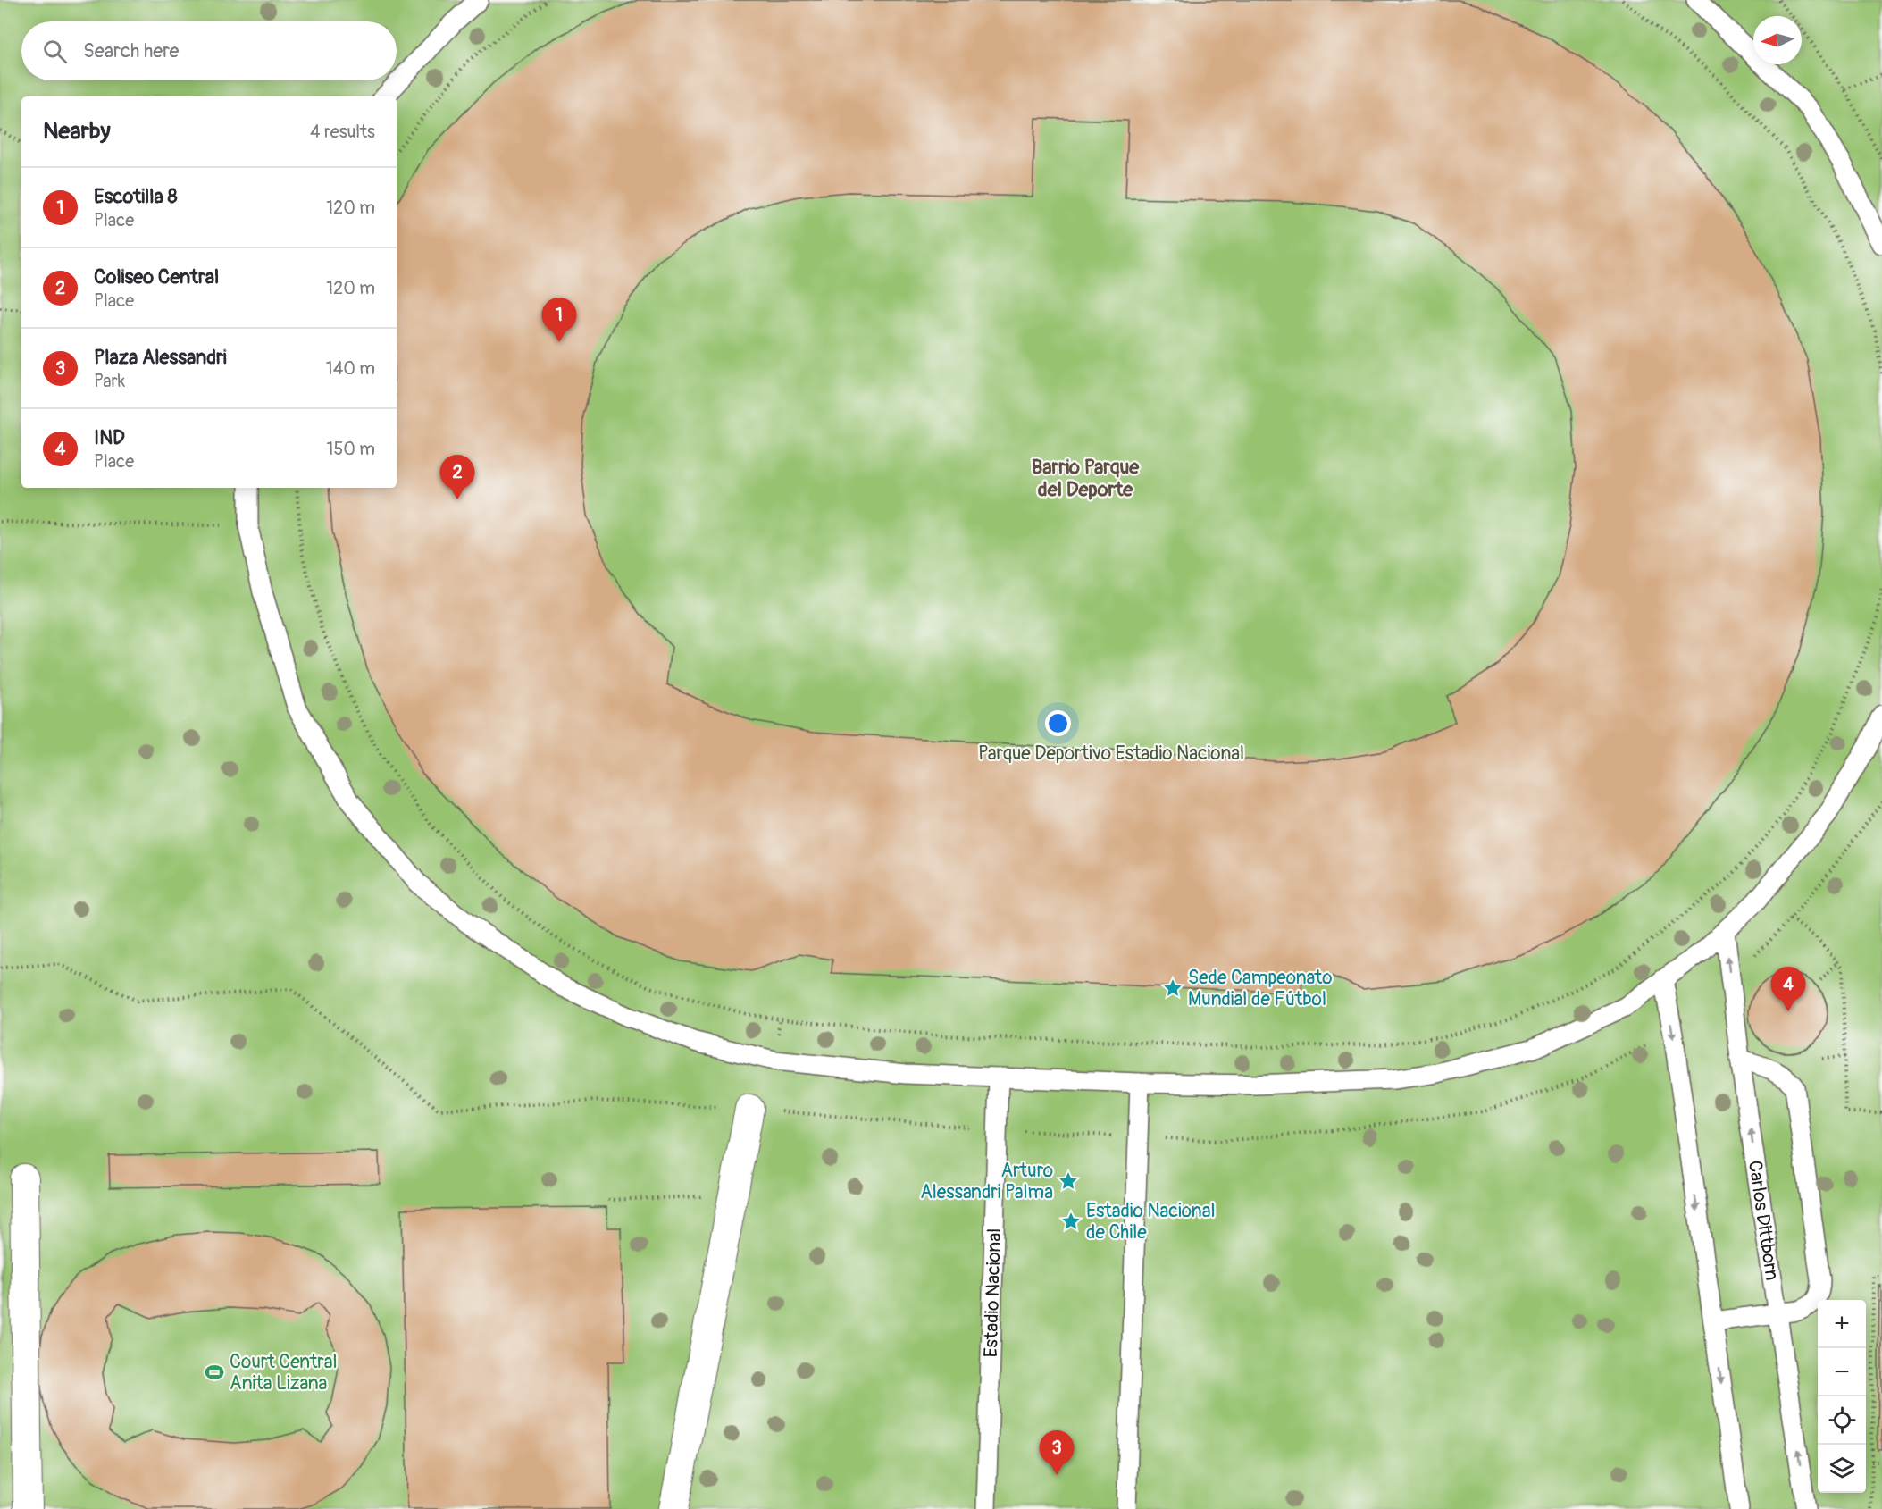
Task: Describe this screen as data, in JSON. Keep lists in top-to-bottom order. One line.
{"streets":{"lane":["Carlos Dittborn","Estadio Nacional"]},"districts":["Barrio Parque del Deporte"],"parks":["Parque Deportivo Estadio Nacional"],"places":{"place":["Sede Campeonato Mundial de Fútbol","Arturo Alessandri Palma","Estadio Nacional de Chile"],"sports":["Court Central Anita Lizana"]},"north":"left","page":{"search":"Search here","heading":["Nearby","4 results"],"list":[{"mark":"1","name":"Escotilla 8","note":"Place","value":"120 m"},{"mark":"2","name":"Coliseo Central","note":"Place","value":"120 m"},{"mark":"3","name":"Plaza Alessandri","note":"Park","value":"140 m"},{"mark":"4","name":"IND","note":"Place","value":"150 m"}],"pins":["1","2","4","3"],"map_buttons":["+","−"]}}
